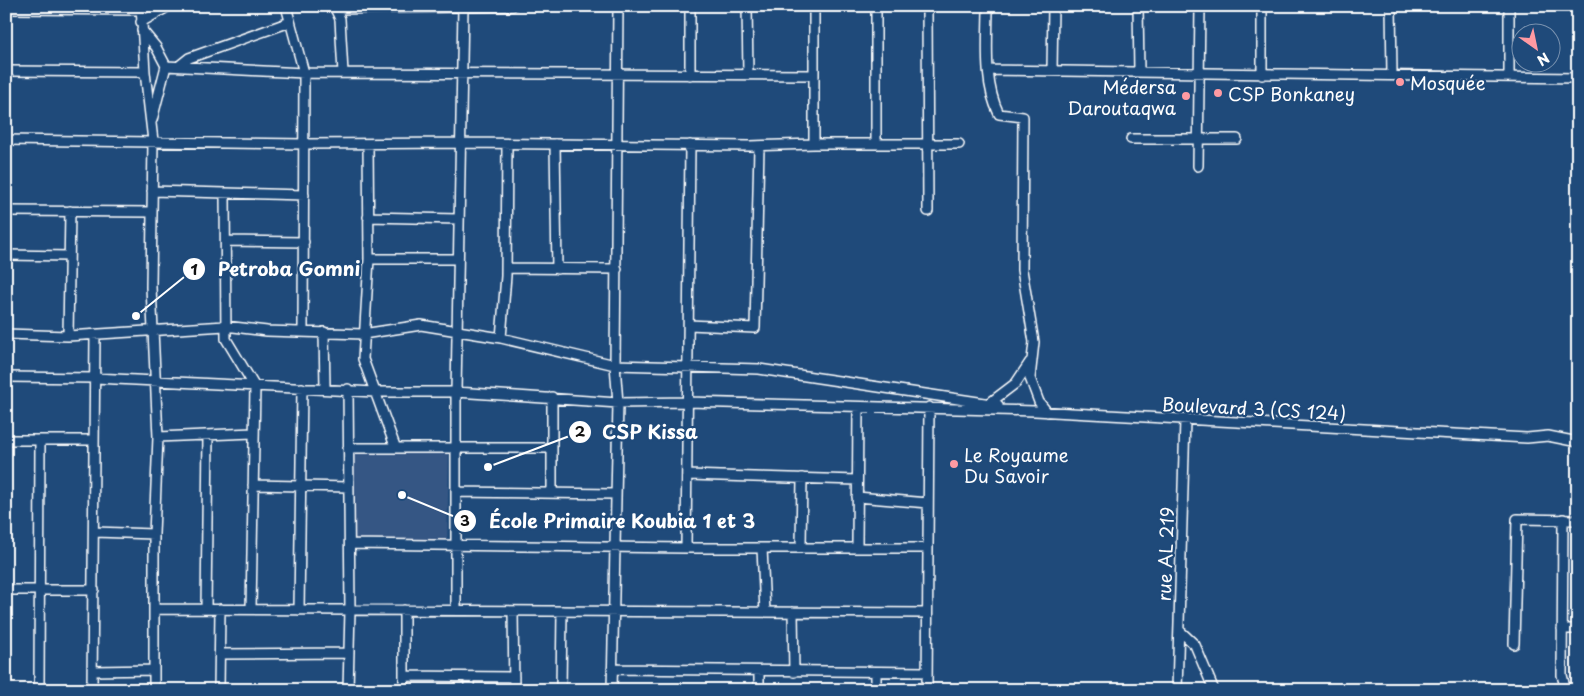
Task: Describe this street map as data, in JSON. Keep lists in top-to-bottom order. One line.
{"streets":{"street":["Boulevard 3 (CS 124)","rue AL 219"]},"crossings":[["Boulevard 3 (CS 124)","rue AL 219"]],"places":["Mosquée","CSP Bonkaney","Médersa Daroutaqwa","Petroba Gomni","Le Royaume Du Savoir","CSP Kissa","École Primaire Koubia 1 et 3"],"north":"bottom right"}
